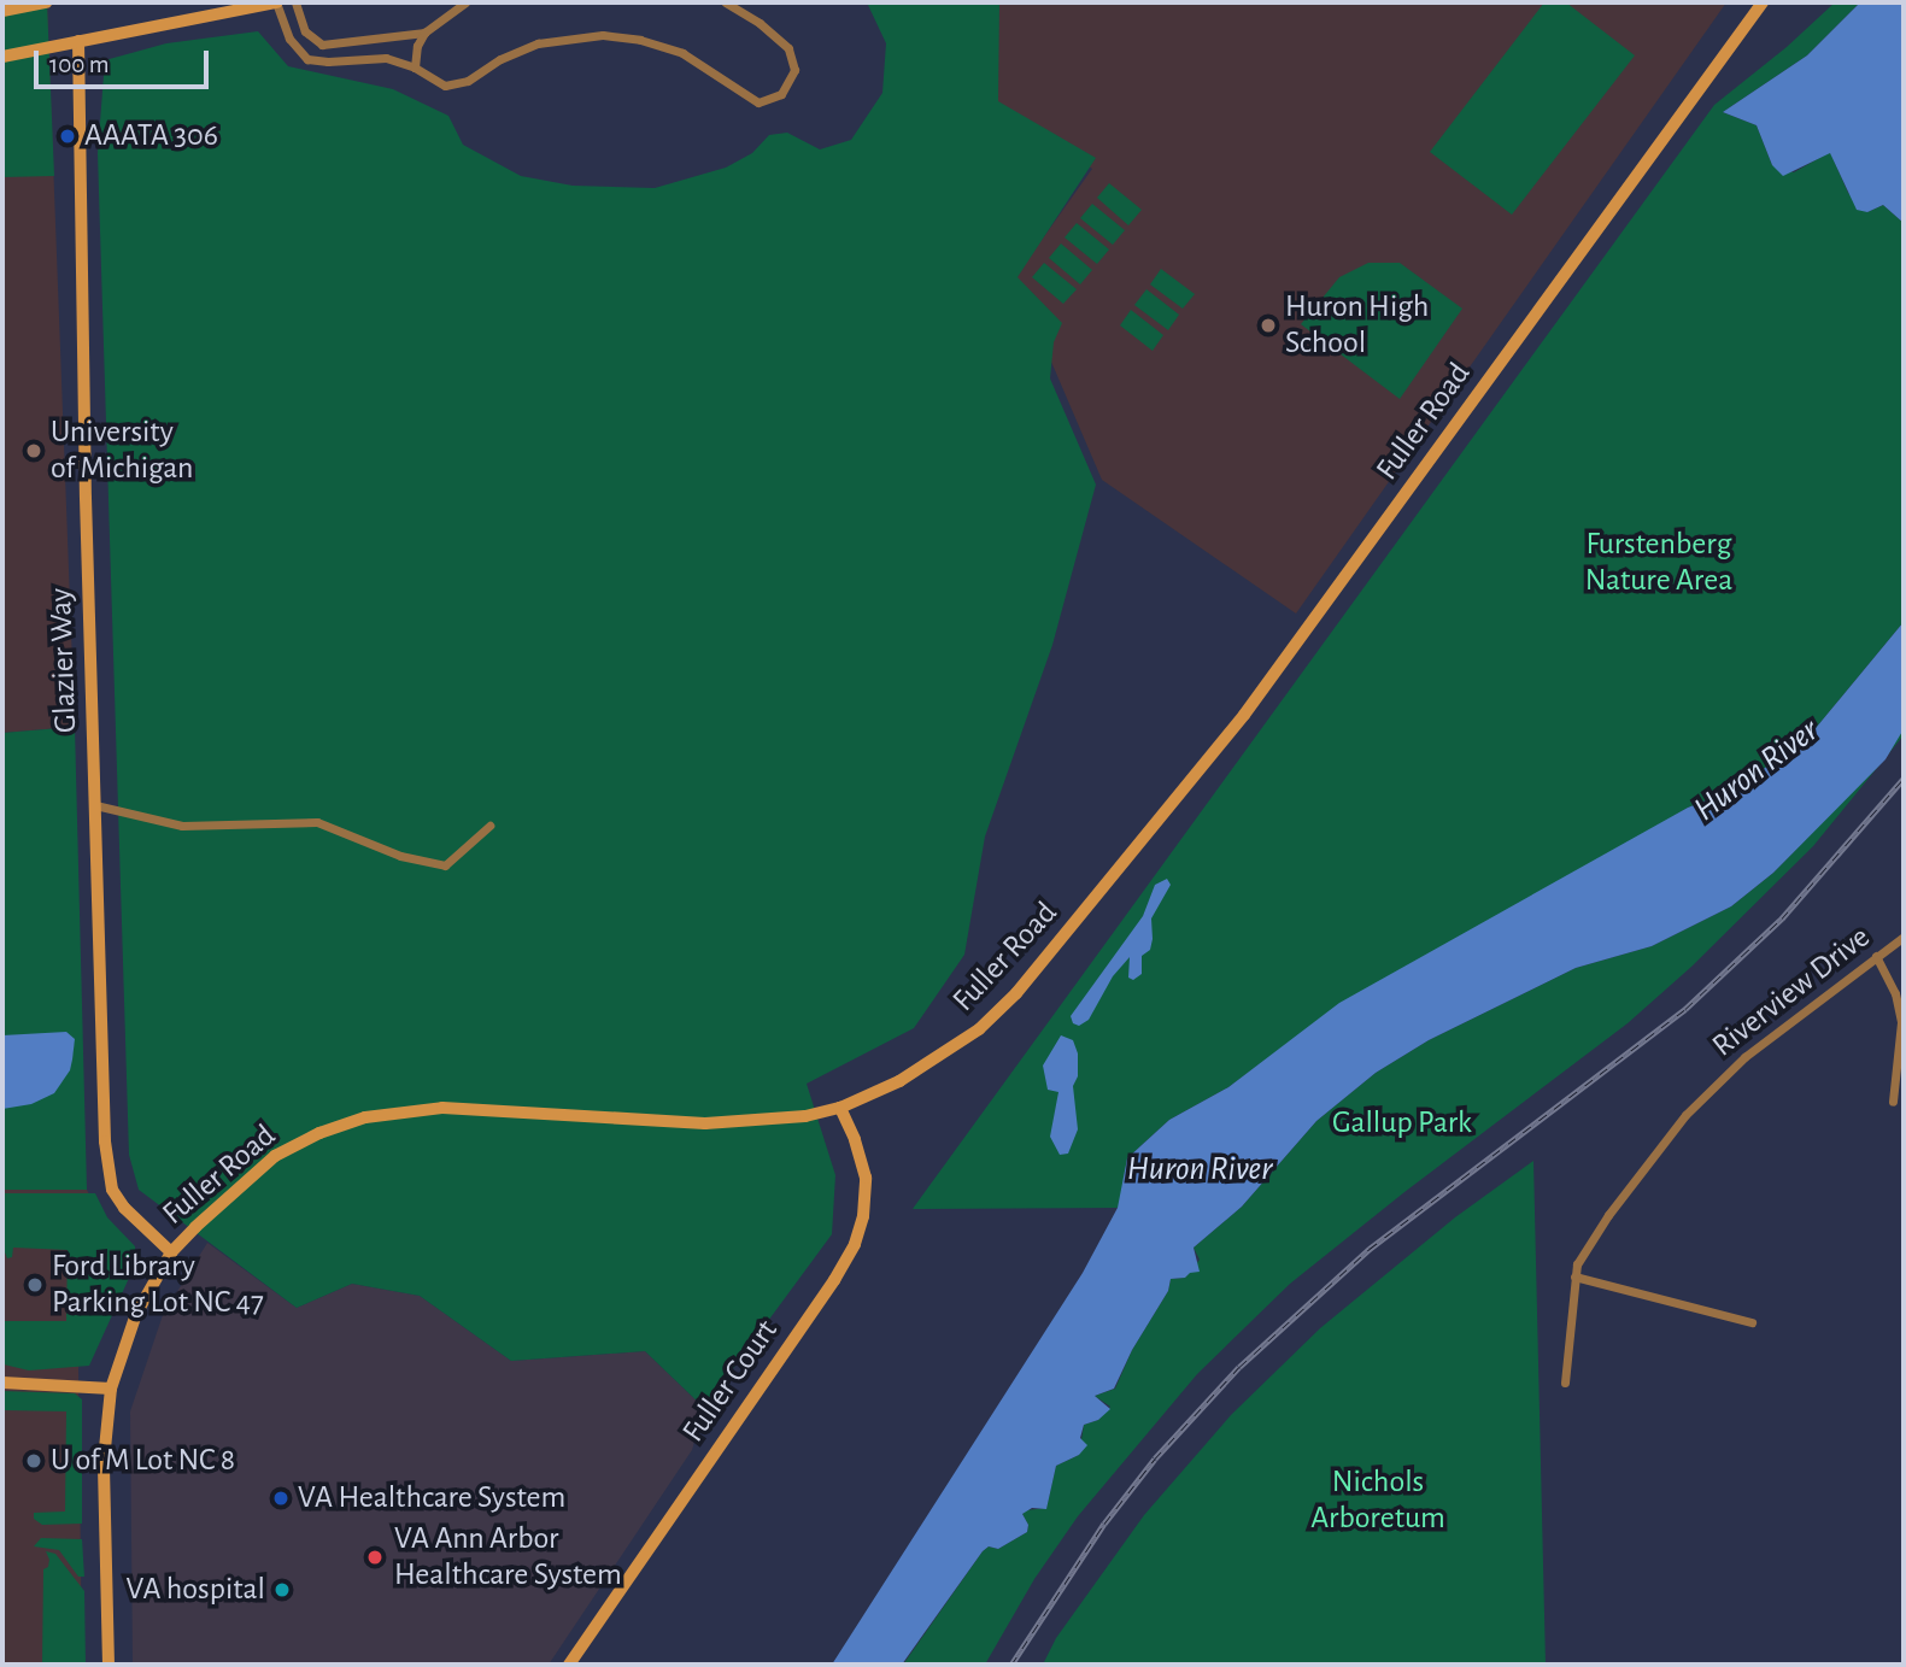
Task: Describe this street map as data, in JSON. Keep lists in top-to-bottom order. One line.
{"streets":{"main road":["Fuller Road","Glazier Way","Fuller Court"],"street":["Riverview Drive"]},"crossings":[["Fuller Road","Glazier Way"],["Fuller Road","Fuller Court"]],"water":["Huron River"],"parks":["Furstenberg Nature Area","Gallup Park","Nichols Arboretum"],"places":["AAATA 306","Huron High School","University of Michigan","Ford Library Parking Lot NC 47","U of M Lot NC 8","VA Healthcare System","VA Ann Arbor Healthcare System","VA hospital"],"scale_bar":"100 m"}
